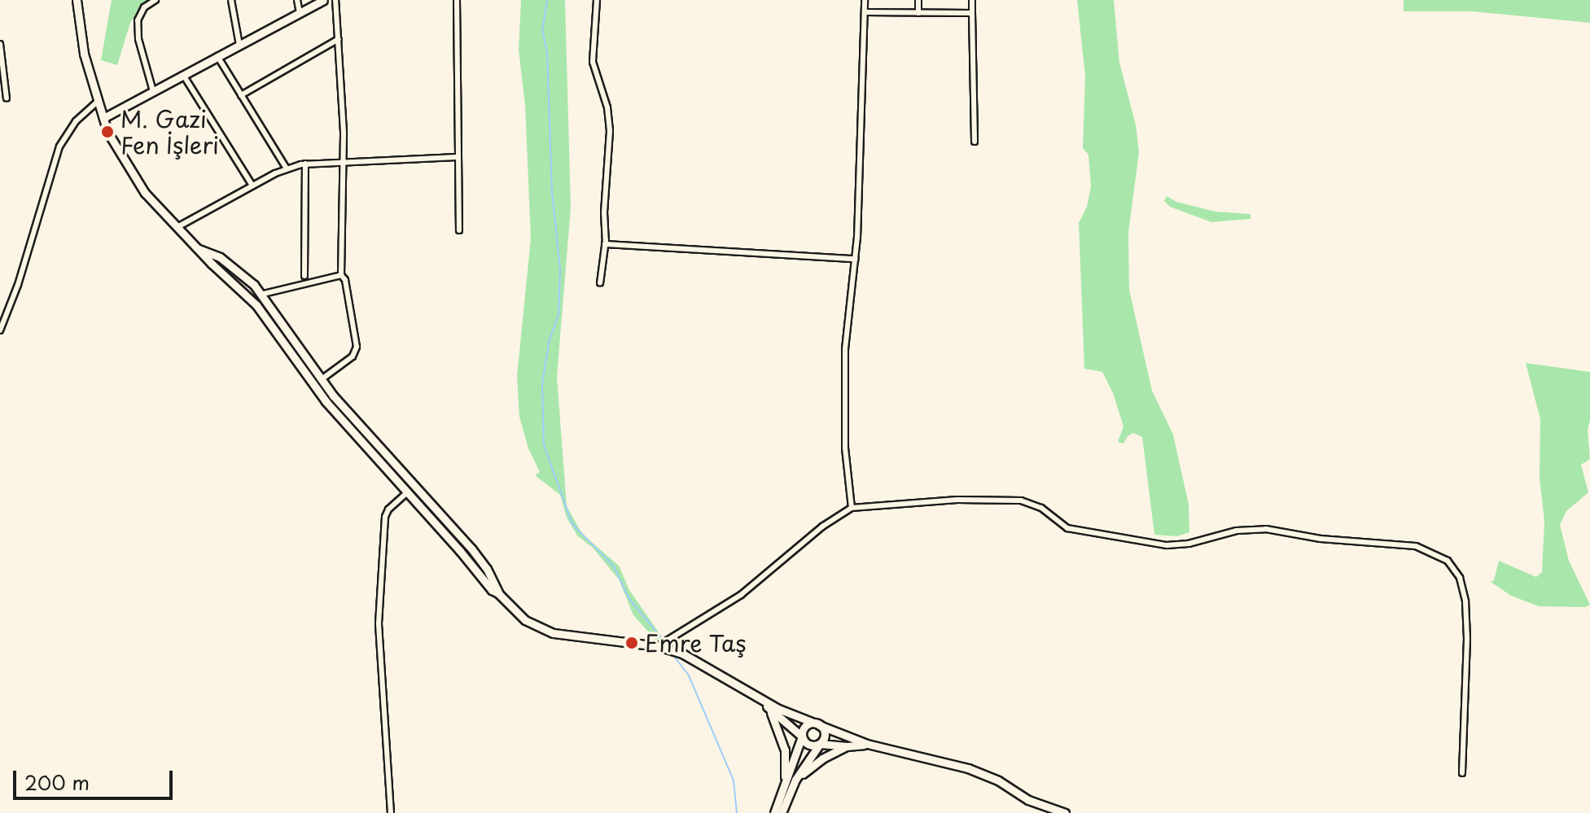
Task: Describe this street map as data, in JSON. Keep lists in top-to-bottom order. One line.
{"places":["M. Gazi Fen İşleri","Emre Taş"],"scale_bar":"200 m"}
